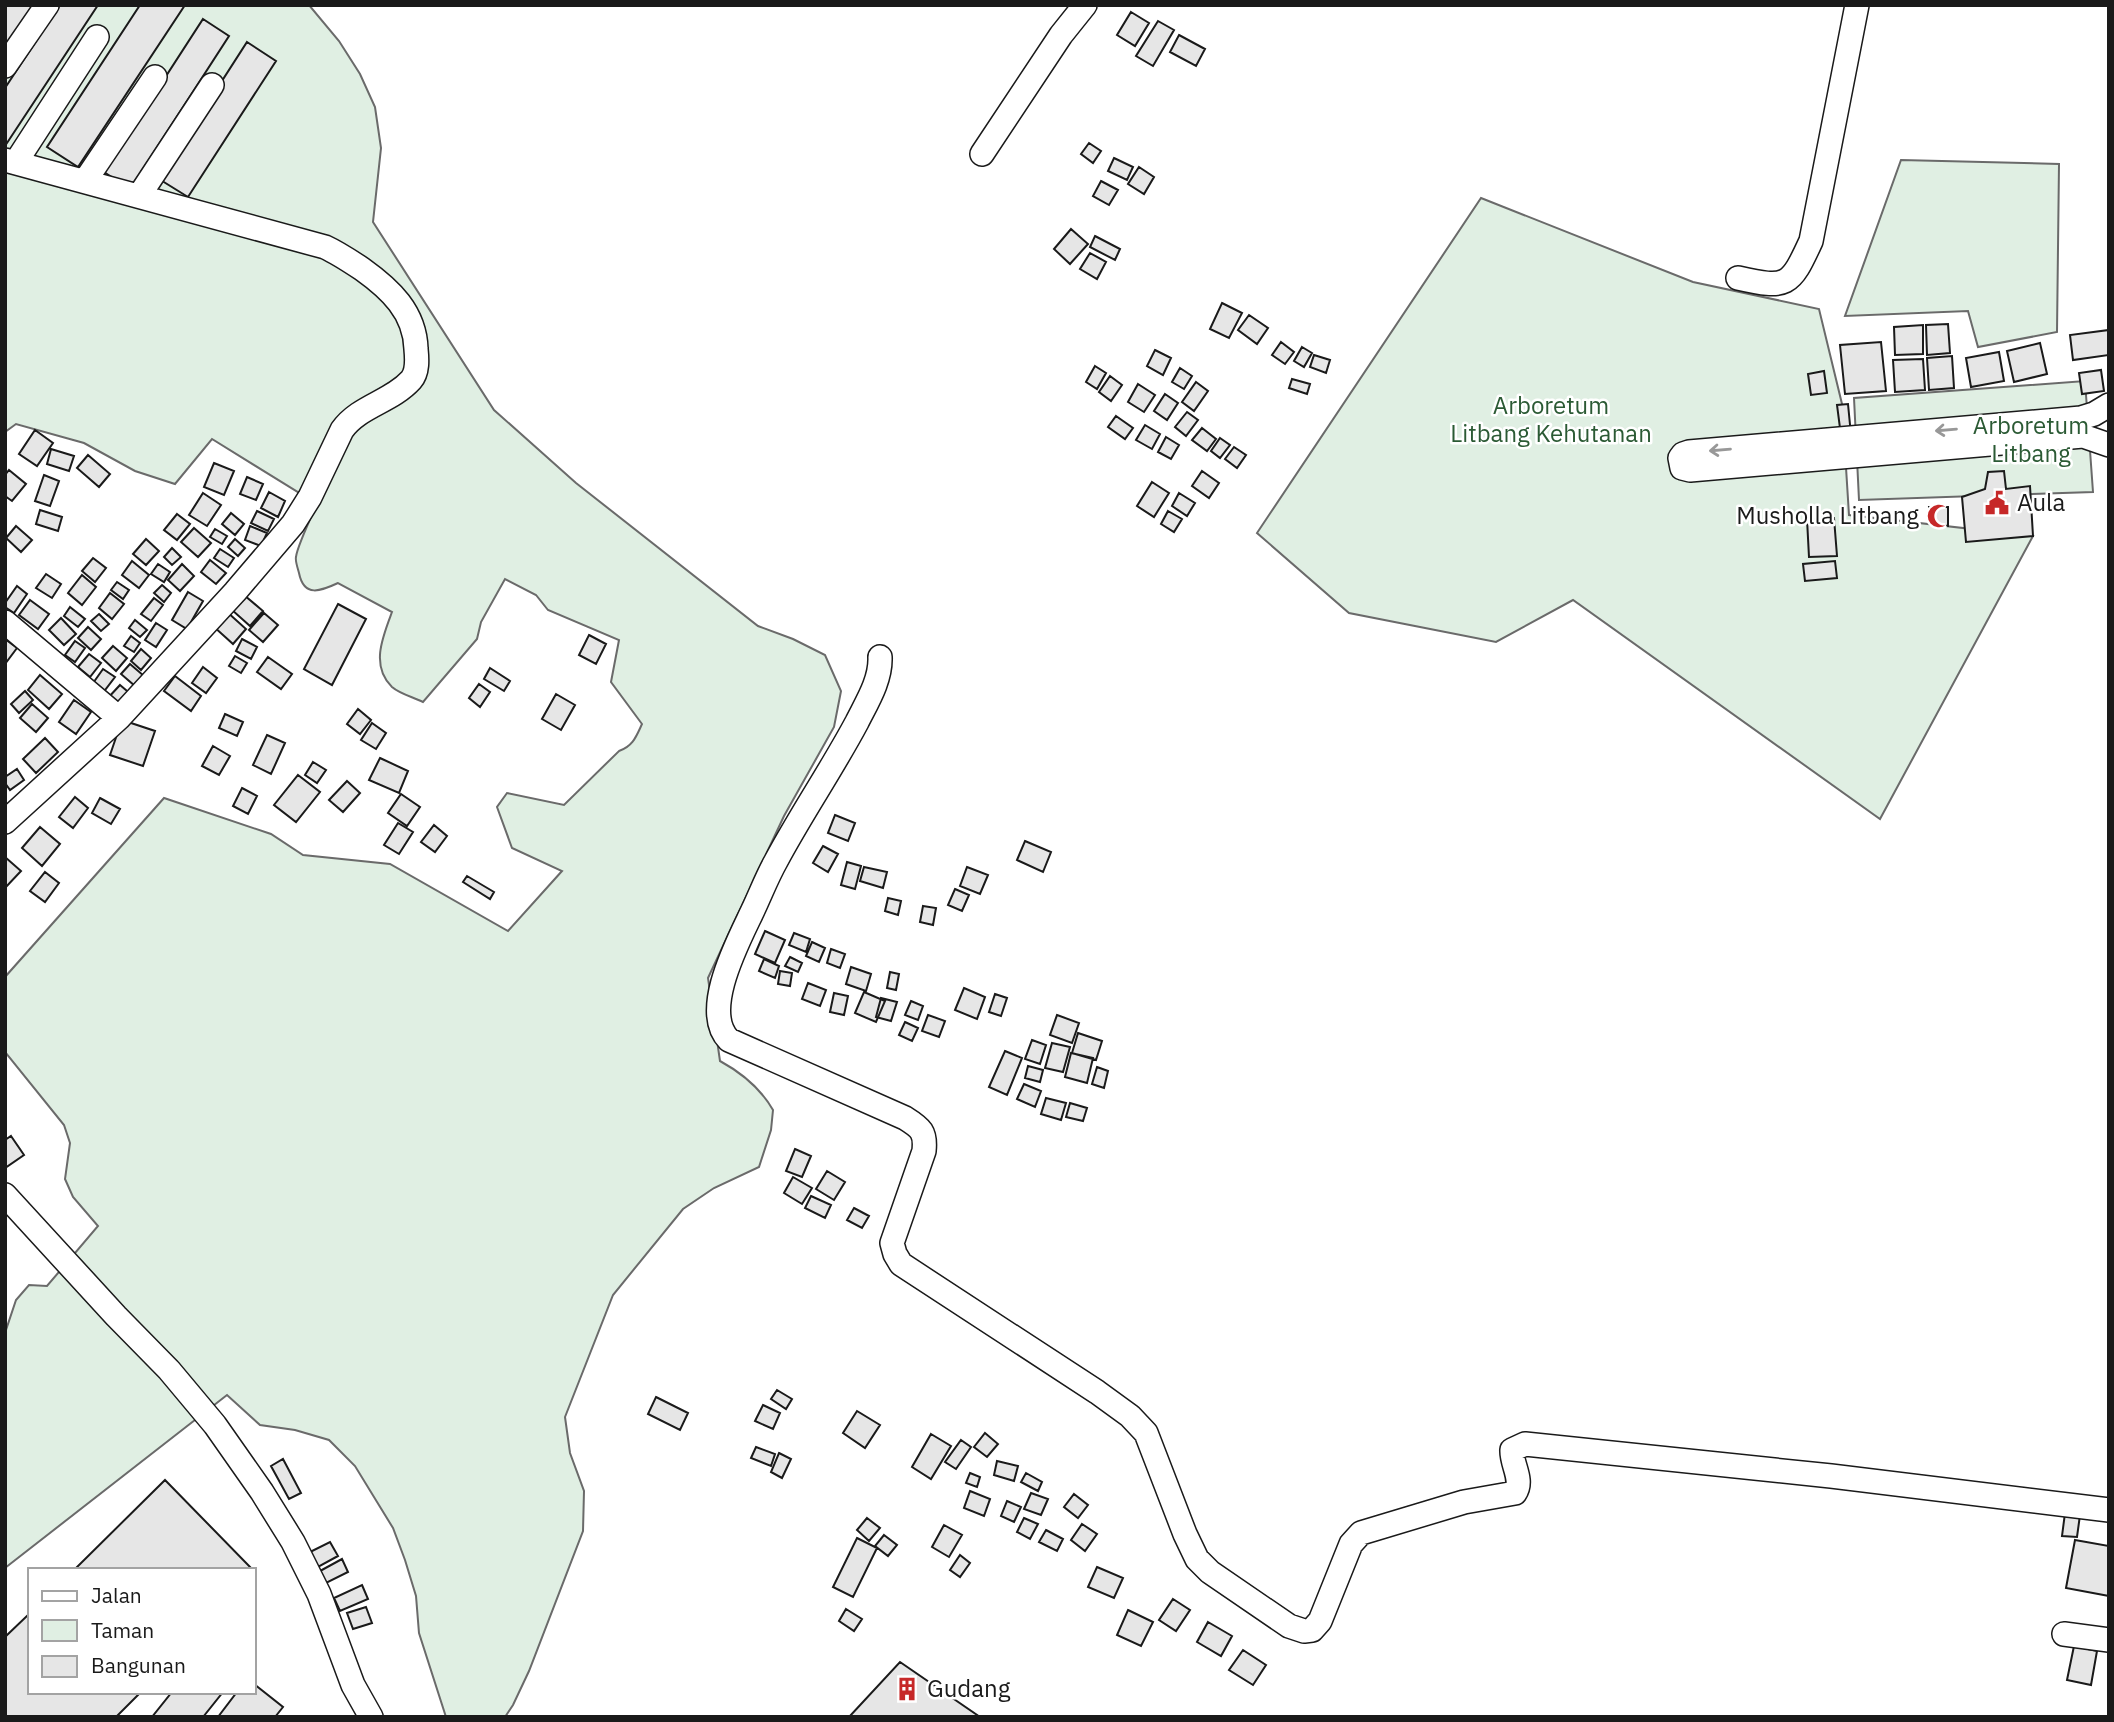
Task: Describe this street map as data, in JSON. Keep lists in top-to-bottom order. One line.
{"parks":["Arboretum Litbang Kehutanan","Arboretum Litbang"],"places":{"public building":["Aula"],"mosque":["Musholla Litbang"],"building":["Gudang"]},"legend":["Jalan","Taman","Bangunan"]}
